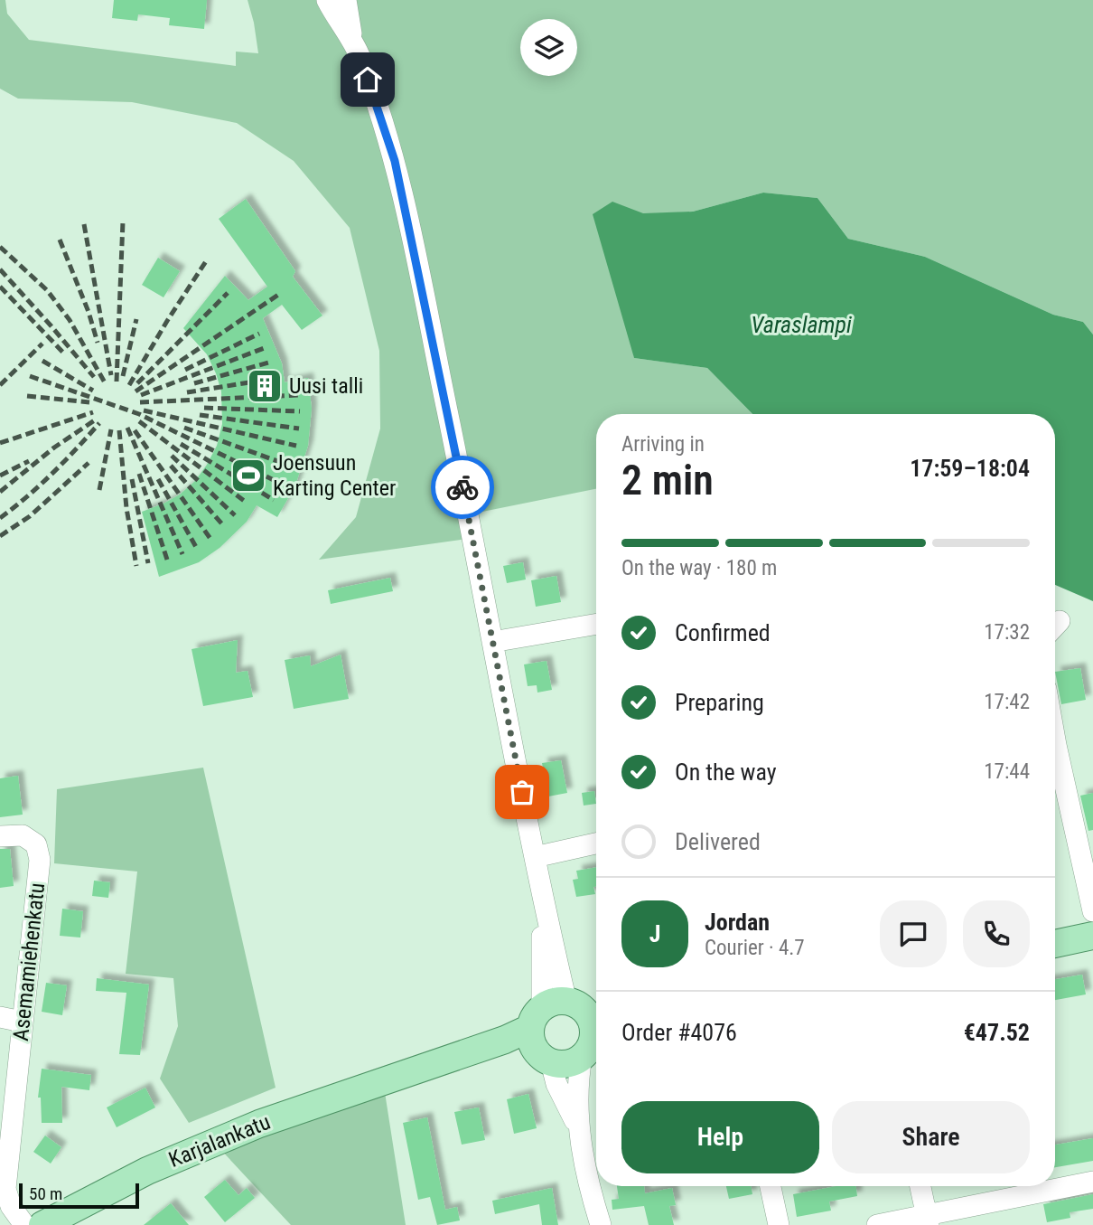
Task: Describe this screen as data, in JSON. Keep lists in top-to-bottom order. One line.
{"streets":{"main road":["Karjalankatu"],"street":["Asemamiehenkatu"]},"water":["Varaslampi"],"places":{"building":["Uusi talli"],"sports":["Joensuun Karting Center"]},"scale_bar":"50 m","page":{"heading":["2 min","Arriving in","17:59–18:04"],"panel":["Jordan","Courier · 4.7","Order #4076","€47.52"],"bar":"On the way · 180 m","list":[["Confirmed","17:32"],["Preparing","17:42"],["On the way","17:44"],"Delivered"],"round":"J","buttons":["Help","Share"],"scale":"50 m"}}
